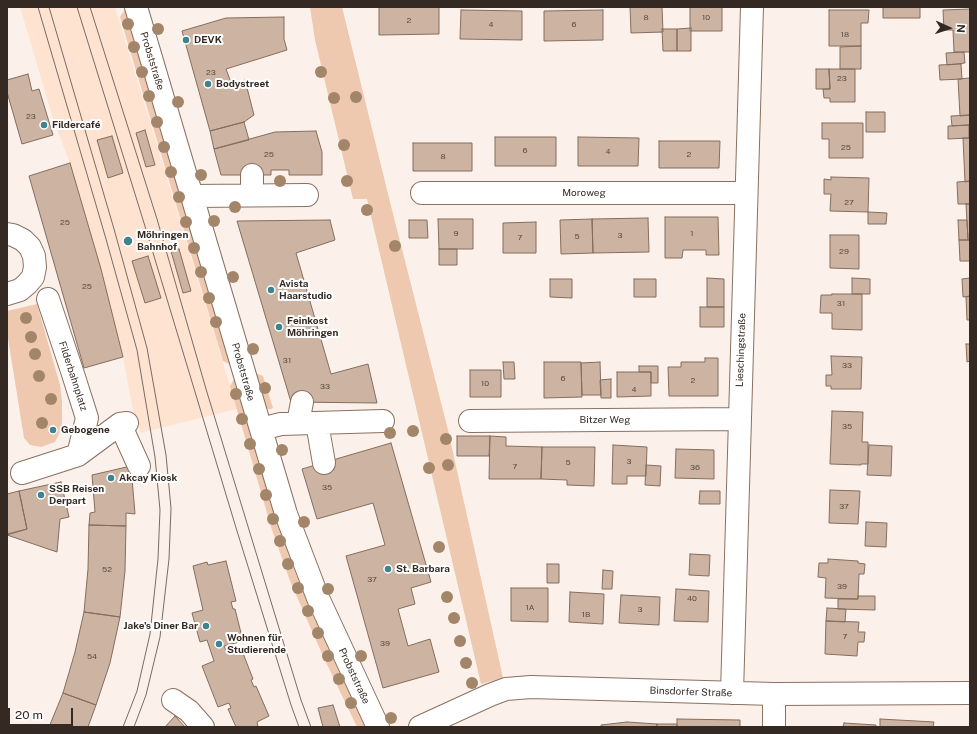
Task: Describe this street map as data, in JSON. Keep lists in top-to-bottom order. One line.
{"streets":{"street":["Probststraße","Moroweg","Lieschingstraße","Filderbahnplatz","Bitzer Weg","Binsdorfer Straße"]},"crossings":[["Moroweg","Lieschingstraße"],["Lieschingstraße","Bitzer Weg"],["Lieschingstraße","Binsdorfer Straße"]],"places":["DEVK","Bodystreet","Fildercafé","Möhringen Bahnhof","Avista Haarstudio","Feinkost Möhringen","Gebogene","Akcay Kiosk","SSB Reisen Derpart","St. Barbara","Jake's Diner Bar","Wohnen für Studierende"],"house_numbers":["8","10","2","4","6","18","23","23","23","25","6","4","25","2","8","27","25","9","1","3","5","7","29","25","31","31","33","6","2","10","33","4","35","3","5","7","36","35","37","52","37","39","40","1A","3","1B","7","39","54"],"scale_bar":"20 m","north":"right"}
